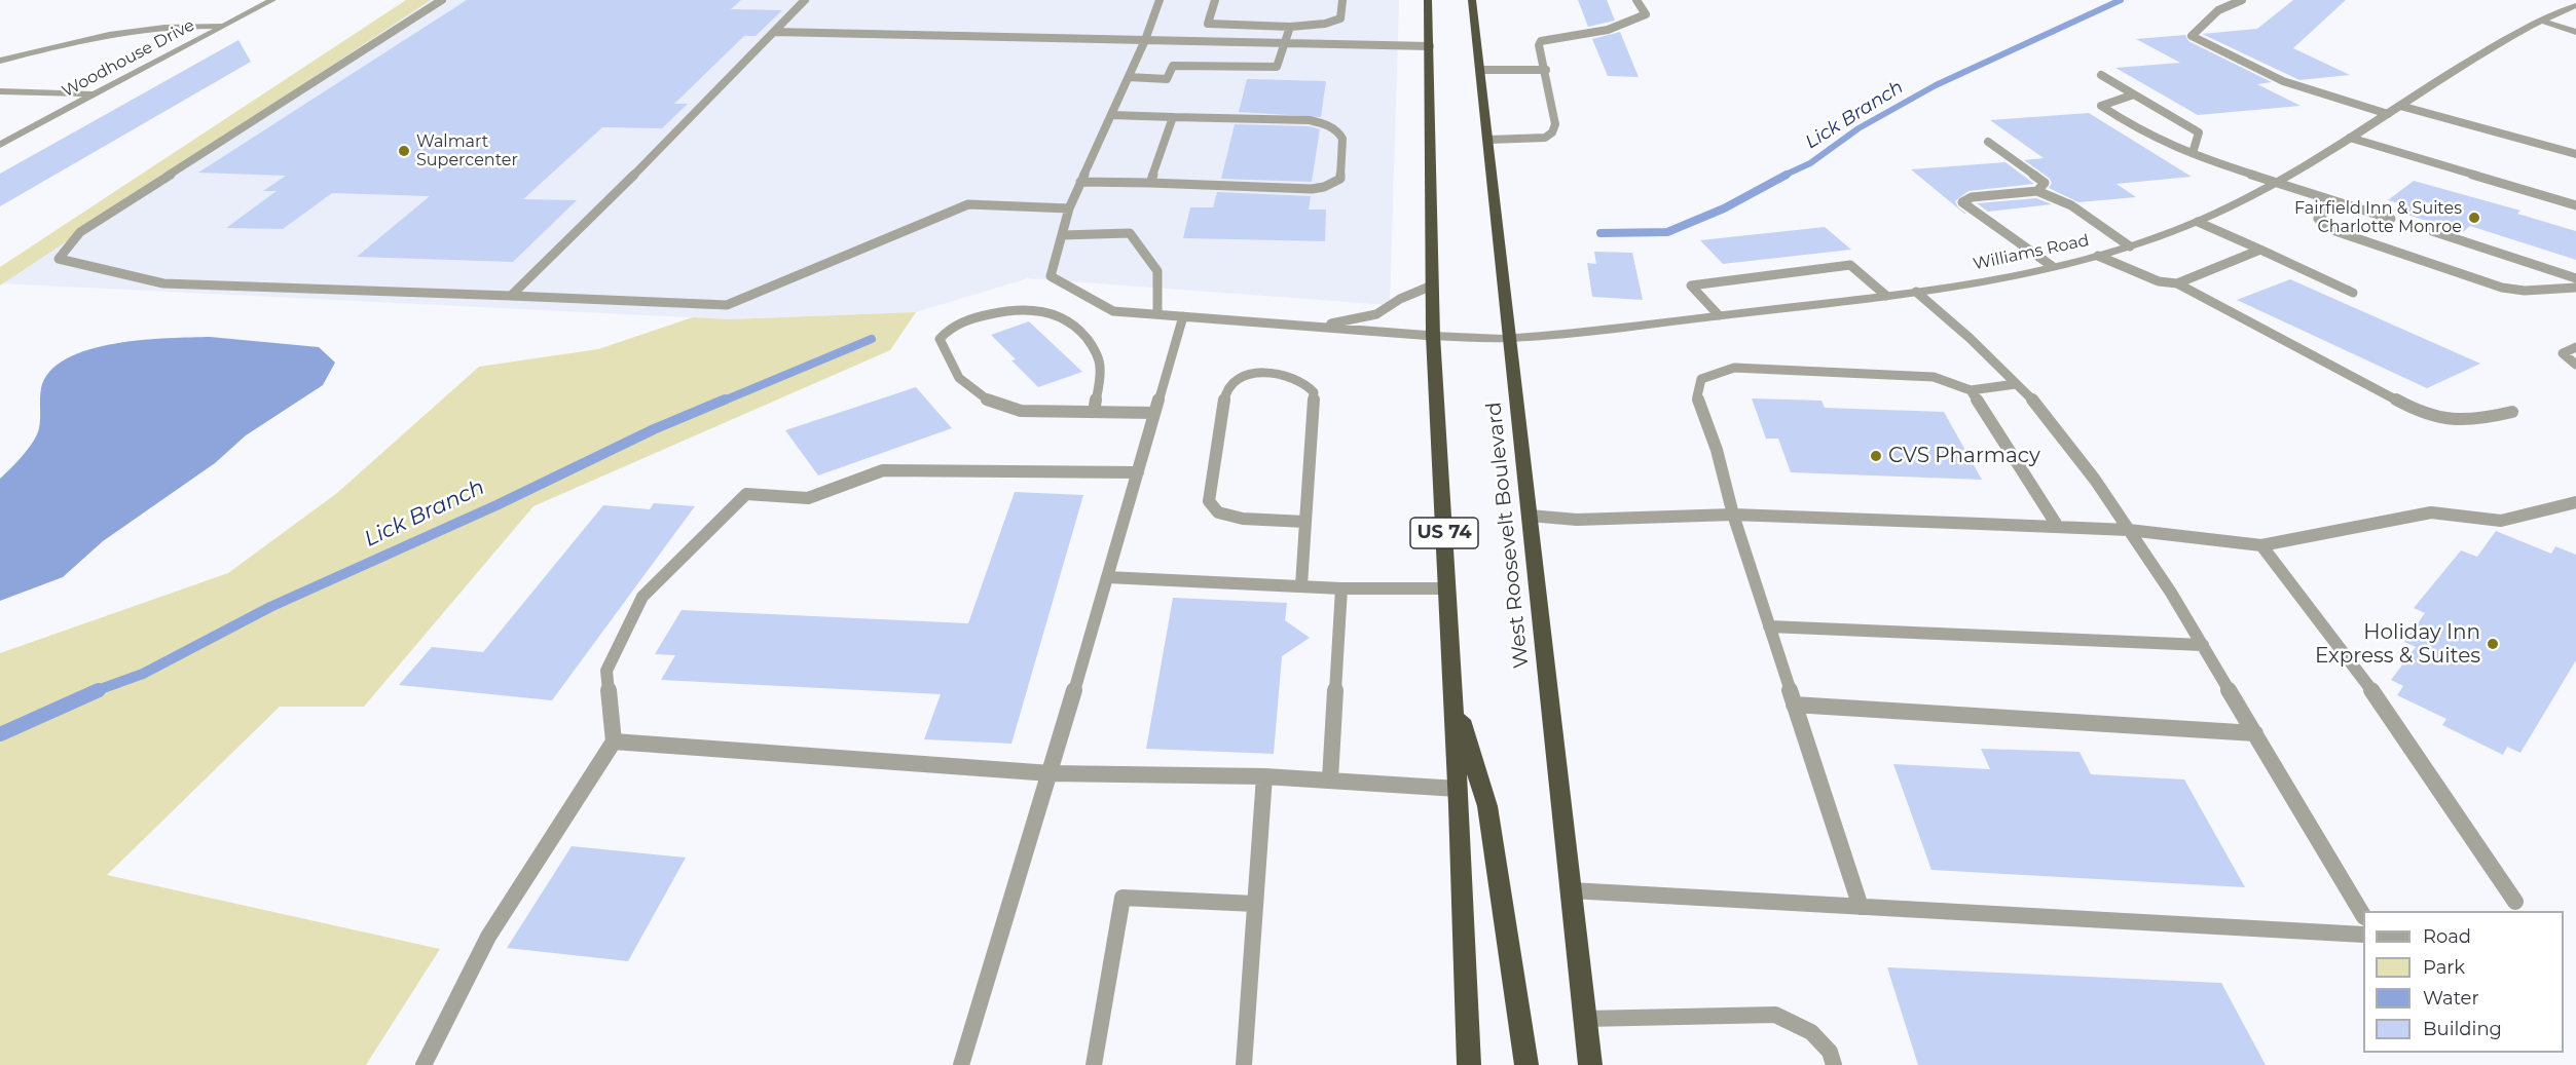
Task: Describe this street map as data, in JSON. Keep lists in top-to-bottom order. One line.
{"streets":{"highway":["US 74","West Roosevelt Boulevard"],"street":["Woodhouse Drive","Williams Road"]},"crossings":[["Williams Road","US 74"],["Williams Road","West Roosevelt Boulevard"]],"water":["Lick Branch"],"places":["Walmart Supercenter","Fairfield Inn & Suites Charlotte Monroe","CVS Pharmacy","Holiday Inn Express & Suites"],"legend":["Road","Park","Water","Building"]}
